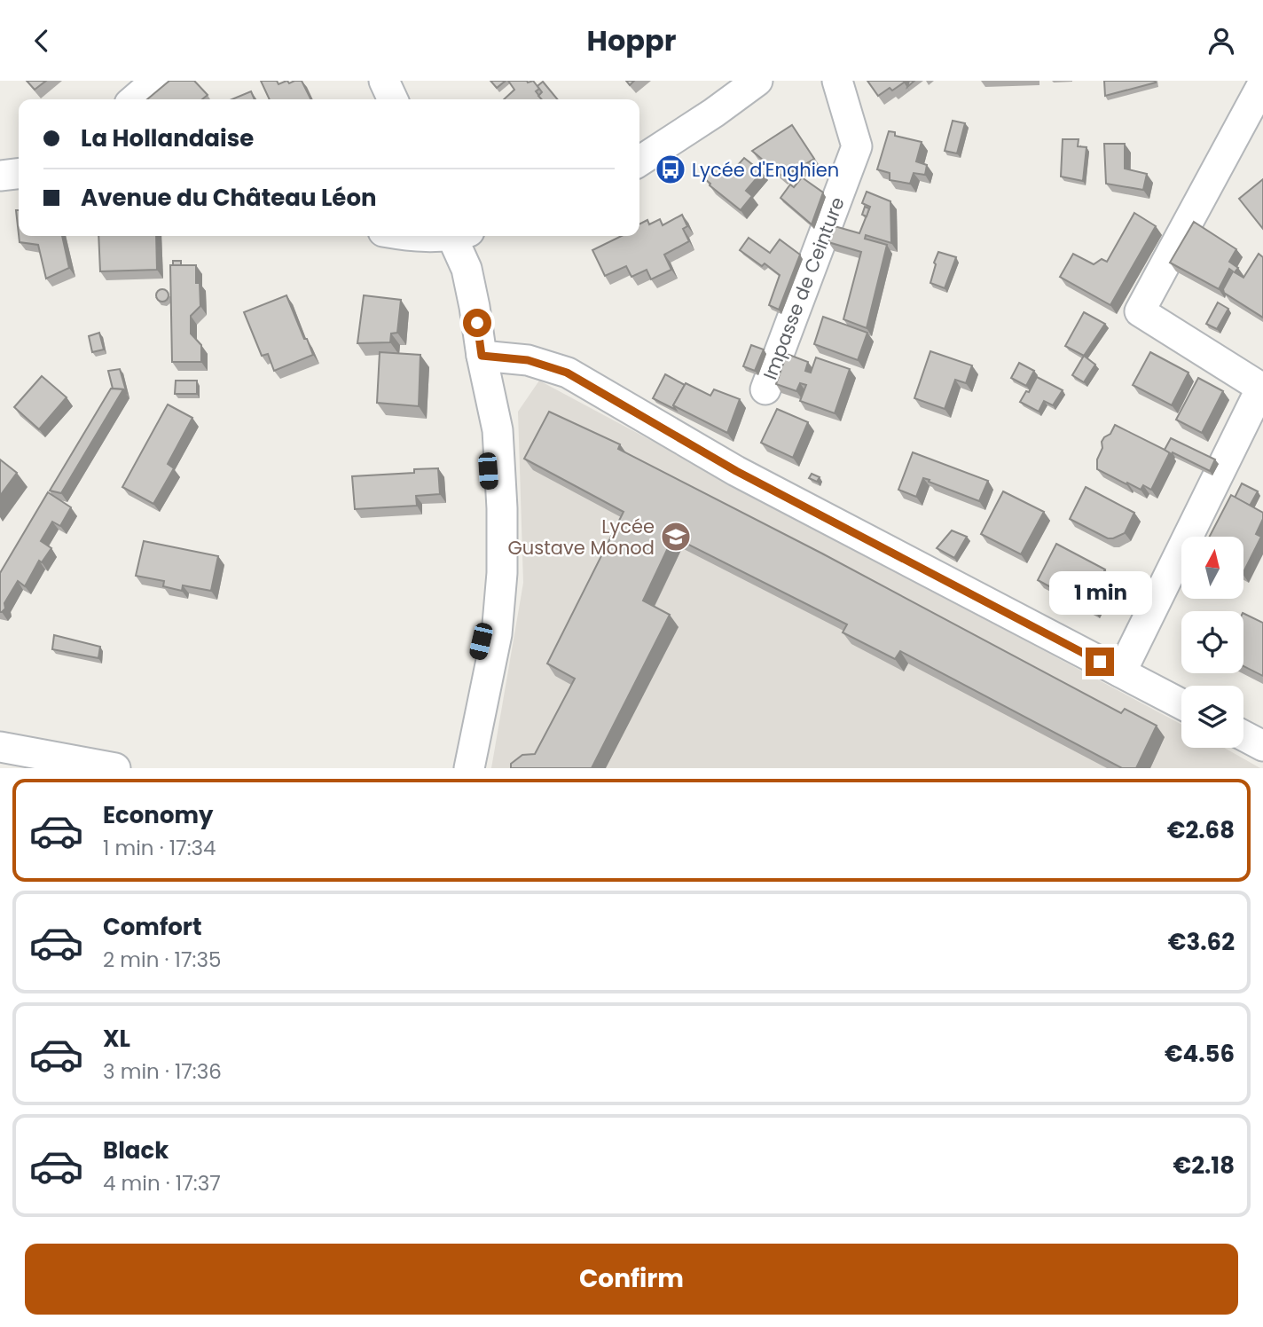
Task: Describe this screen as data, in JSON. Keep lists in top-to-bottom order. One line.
{"streets":{"street":["Impasse de Ceinture"]},"places":{"bus stop":["Lycée d'Enghien"],"school or university":["Lycée Gustave Monod"]},"north":"top","page":{"header":"Hoppr","banner":["La Hollandaise","Avenue du Château Léon"],"bubble":"1 min","list":[{"name":"Economy","note":"1 min · 17:34","value":"€2.68"},{"name":"Comfort","note":"2 min · 17:35","value":"€3.62"},{"name":"XL","note":"3 min · 17:36","value":"€4.56"},{"name":"Black","note":"4 min · 17:37","value":"€2.18"}],"buttons":"Confirm"}}
